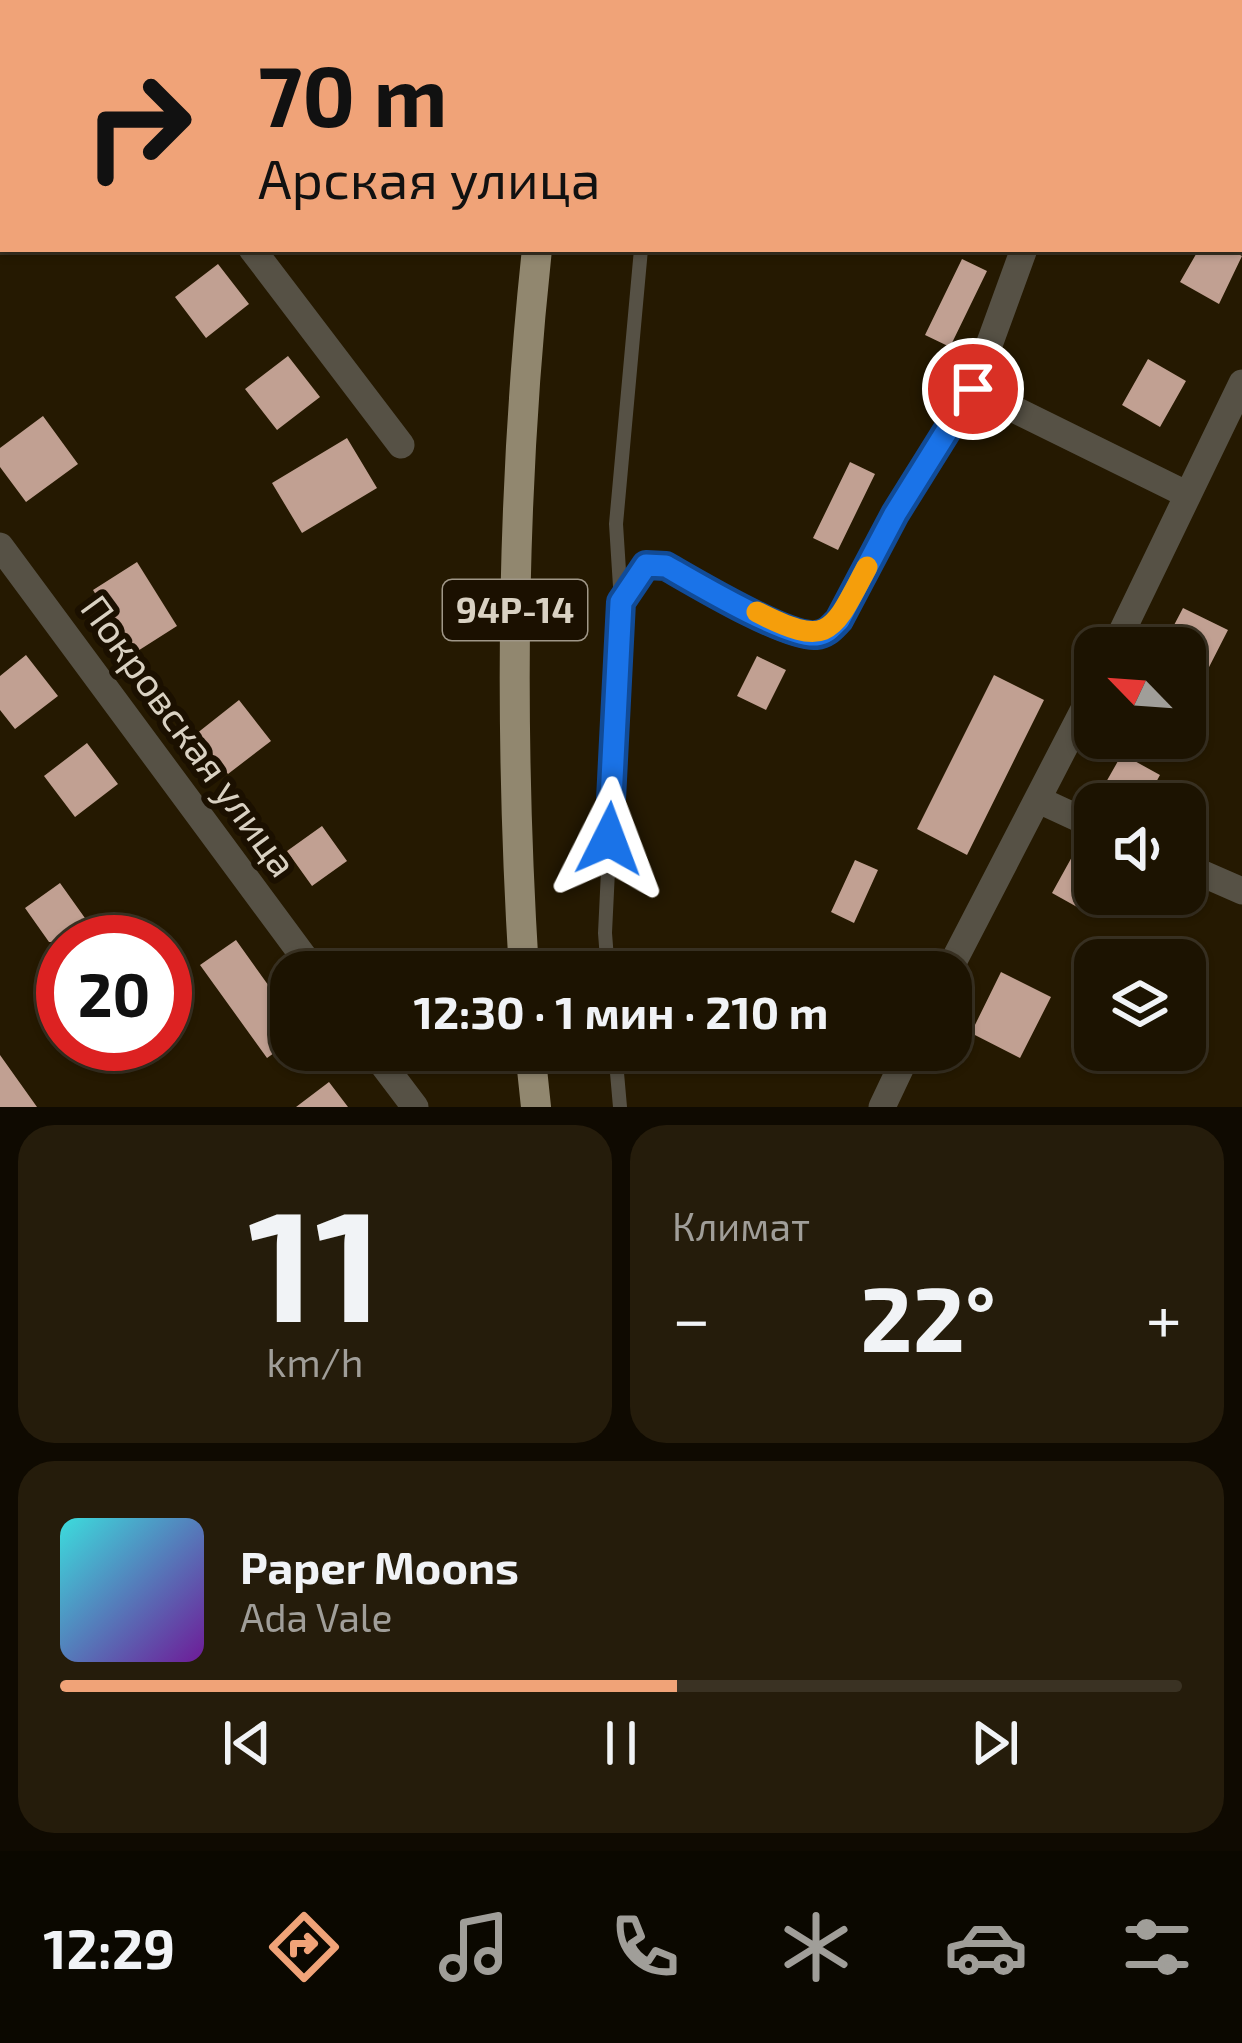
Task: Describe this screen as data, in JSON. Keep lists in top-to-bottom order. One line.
{"streets":{"main road":["94Р-14"],"street":["Покровская улица"]},"north":"top left","page":{"turn":["70 m","Арская улица"],"limit":"20","trip":"12:30 · 1 мин · 210 m","tile":[["11","km/h"],"Климат"],"heat":["−","22°","+"],"song":["Paper Moons","Ada Vale"],"tabs":"12:29"}}
